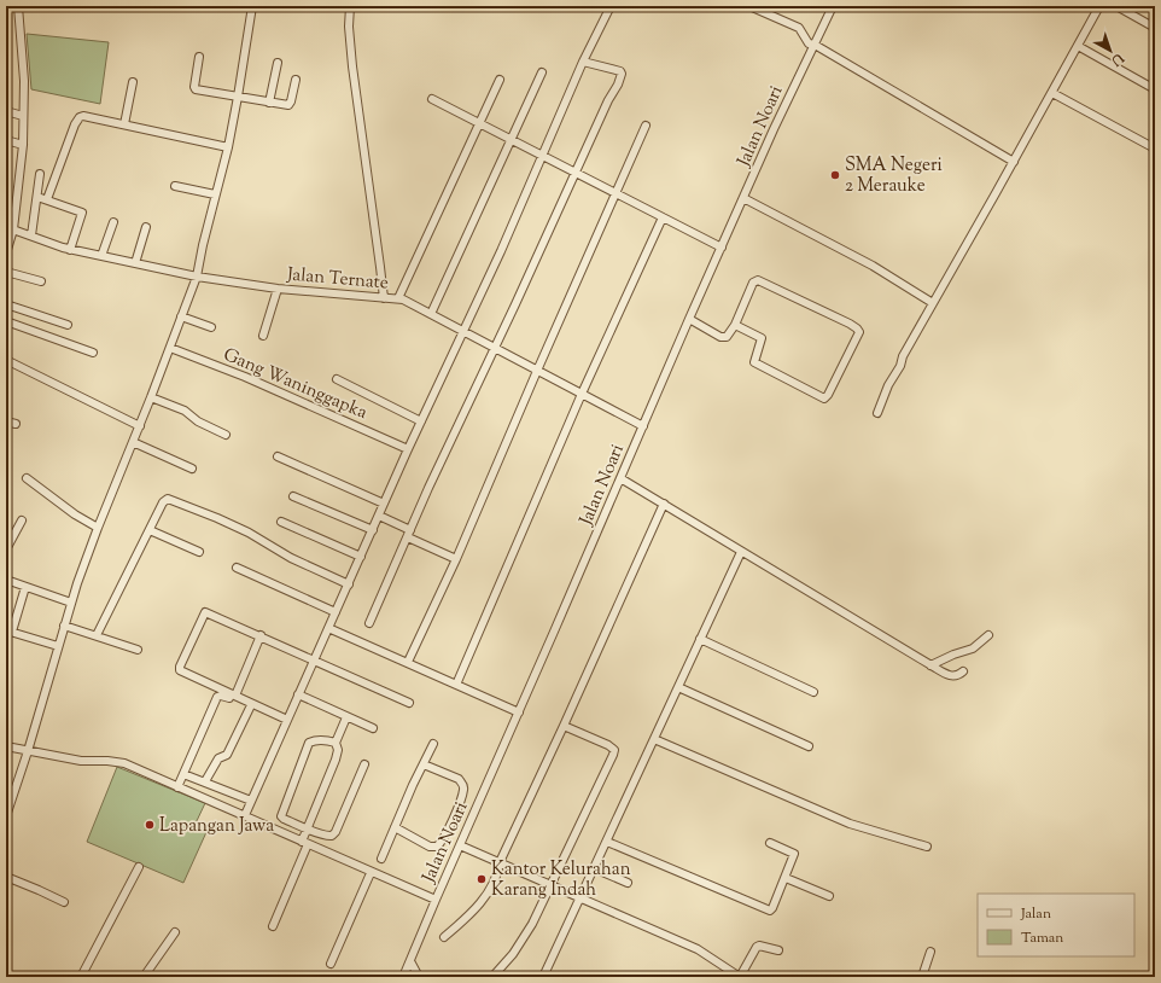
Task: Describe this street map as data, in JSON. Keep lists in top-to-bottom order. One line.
{"streets":{"street":["Jalan Noari","Jalan Ternate","Gang Waninggapka"]},"crossings":[["Jalan Noari","Jalan Ternate"]],"places":["SMA Negeri 2 Merauke","Lapangan Jawa","Kantor Kelurahan Karang Indah"],"legend":["Jalan","Taman"],"north":"bottom right"}
